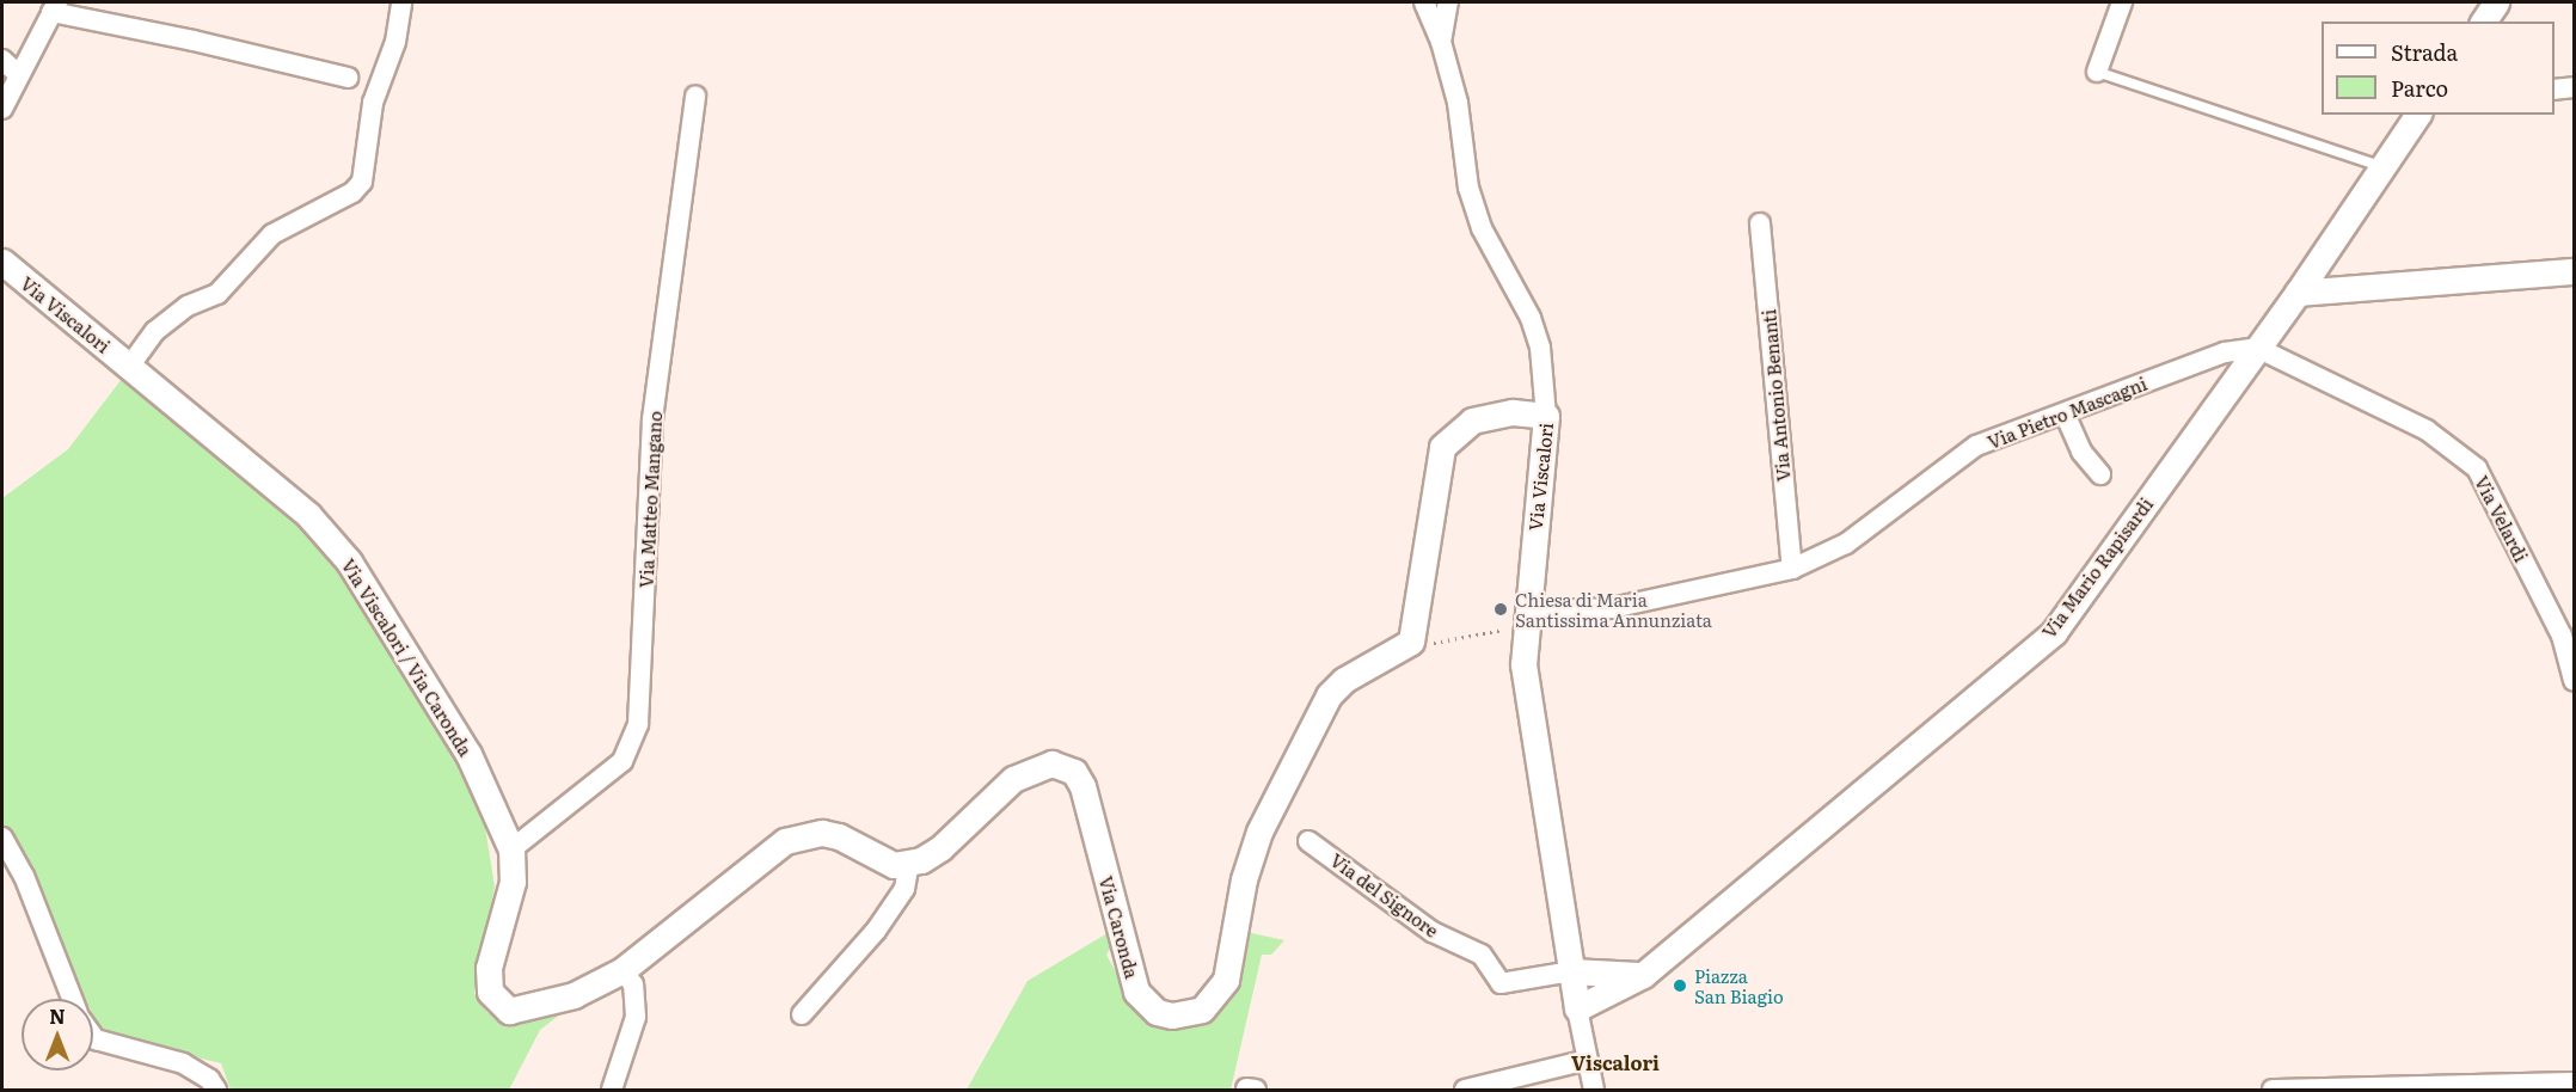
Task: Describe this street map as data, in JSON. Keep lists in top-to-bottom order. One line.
{"streets":{"street":["Via Viscalori","Via Antonio Benanti","Via Pietro Mascagni","Via Matteo Mangano","Via Velardi","Via Mario Rapisardi","Via Viscalori / Via Caronda","Via del Signore","Via Caronda"]},"crossings":[["Via Viscalori","Via Pietro Mascagni"],["Via Viscalori","Via Mario Rapisardi"],["Via Viscalori","Via Viscalori / Via Caronda"],["Via Viscalori","Via del Signore"],["Via Antonio Benanti","Via Pietro Mascagni"],["Via Pietro Mascagni","Via Velardi"],["Via Pietro Mascagni","Via Mario Rapisardi"],["Via Matteo Mangano","Via Viscalori / Via Caronda"],["Via Velardi","Via Mario Rapisardi"]],"districts":["Viscalori"],"places":["Chiesa di Maria Santissima Annunziata","Piazza San Biagio"],"legend":["Strada","Parco"],"north":"top"}
